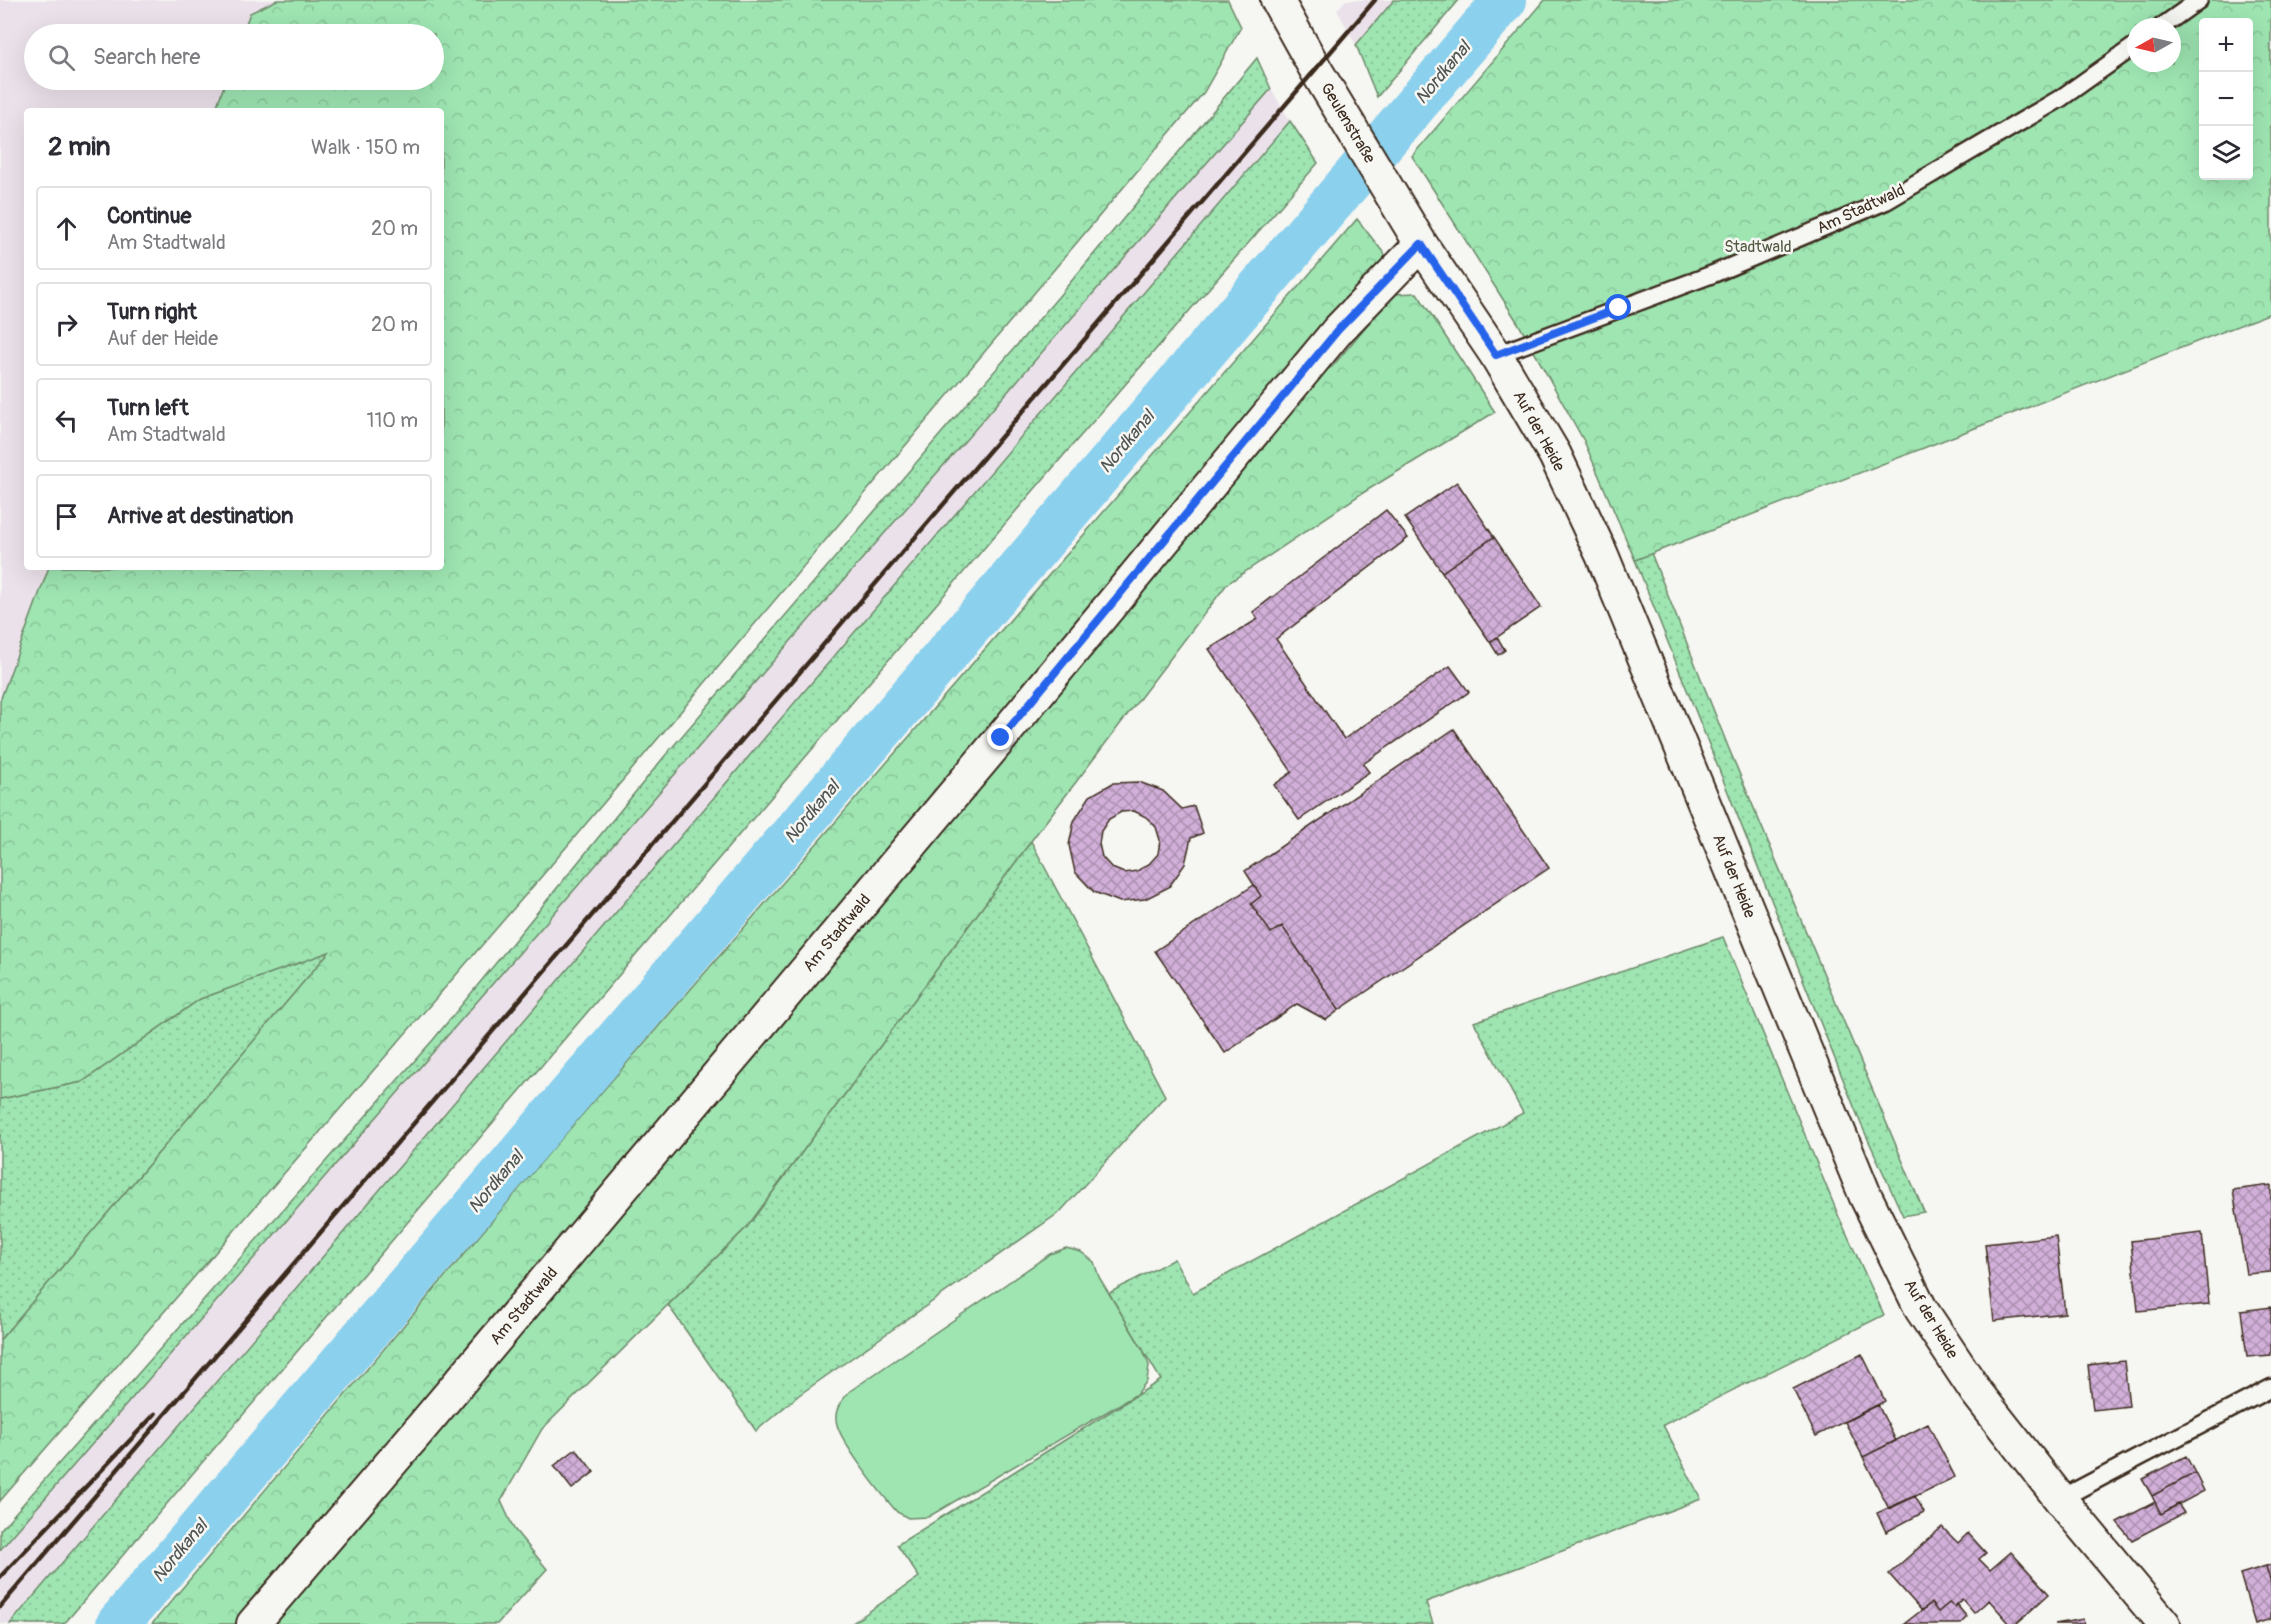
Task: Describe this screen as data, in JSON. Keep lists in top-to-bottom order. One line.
{"streets":{"street":["Geulenstraße","Am Stadtwald","Auf der Heide"]},"crossings":[["Geulenstraße","Am Stadtwald"],["Geulenstraße","Auf der Heide"],["Am Stadtwald","Auf der Heide"]],"water":["Nordkanal"],"parks":["Stadtwald"],"north":"left","page":{"map_buttons":["+","−"],"search":"Search here","heading":["2 min","Walk · 150 m"],"list":[["Continue","Am Stadtwald","20 m"],["Turn right","Auf der Heide","20 m"],["Turn left","Am Stadtwald","110 m"],"Arrive at destination"]}}
